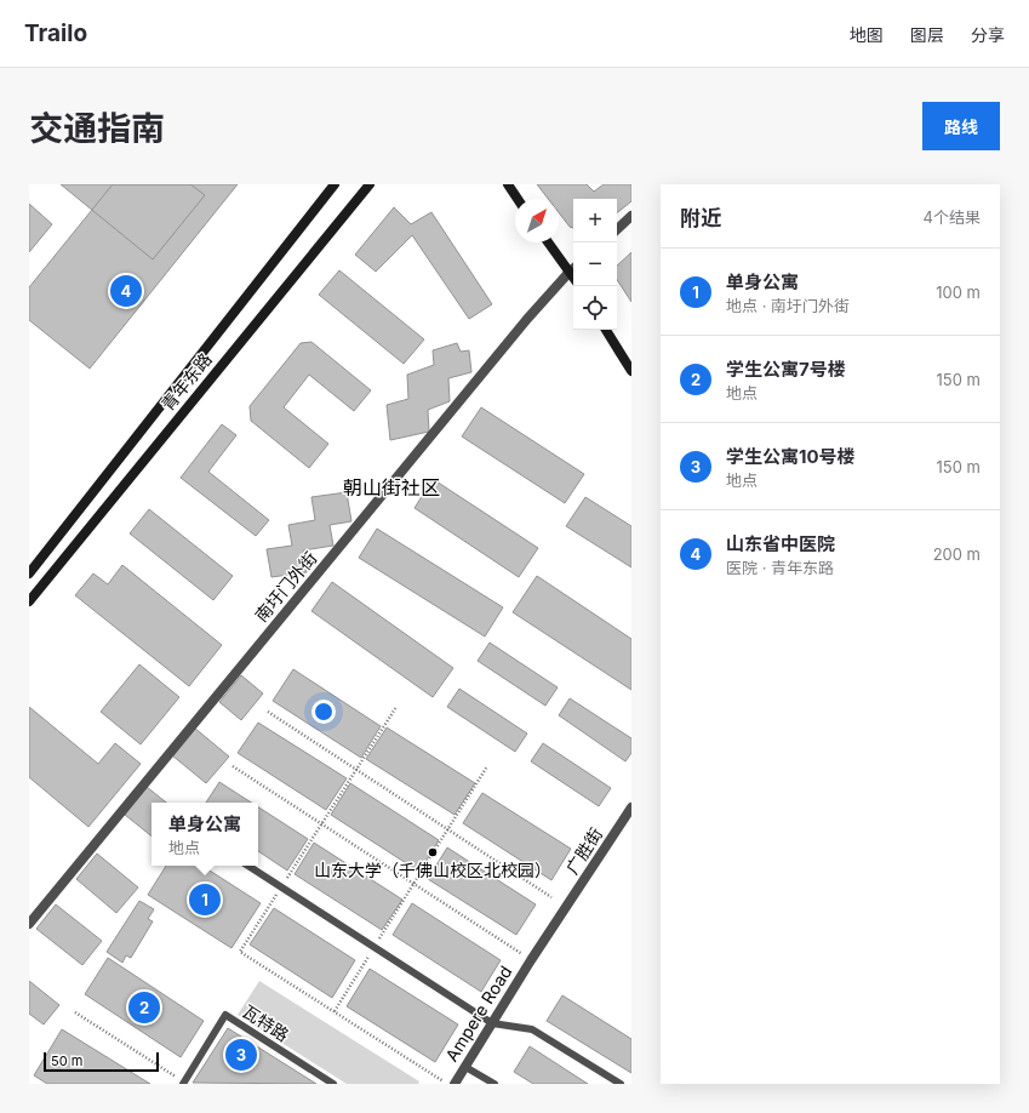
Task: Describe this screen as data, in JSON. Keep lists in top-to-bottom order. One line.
{"streets":{"main road":["青年东路"],"street":["南圩门外街","广胜街","Ampere Road"],"lane":["瓦特路"]},"crossings":[["广胜街","Ampere Road"]],"districts":["朝山街社区"],"places":["山东大学（千佛山校区北校园）"],"scale_bar":"50 m","north":"top right","page":{"header":"Trailo","nav":["地图","图层","分享"],"title":"交通指南","buttons":"路线","heading":["附近","4个结果"],"map_buttons":["+","−"],"list":[{"mark":"1","name":"单身公寓","note":"地点 · 南圩门外街","value":"100 m"},{"mark":"2","name":"学生公寓7号楼","note":"地点","value":"150 m"},{"mark":"3","name":"学生公寓10号楼","note":"地点","value":"150 m"},{"mark":"4","name":"山东省中医院","note":"医院 · 青年东路","value":"200 m"}],"pins":["4","1","2","3"],"popup":["单身公寓","地点"],"scale":"50 m"}}
